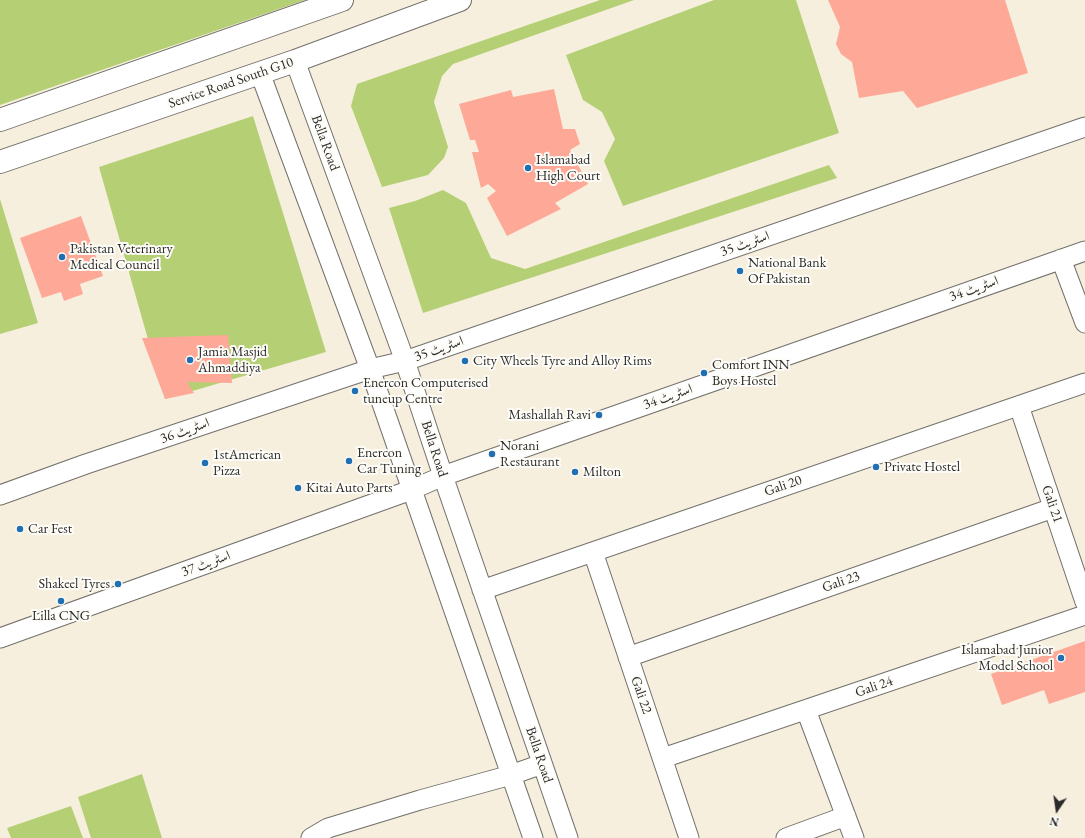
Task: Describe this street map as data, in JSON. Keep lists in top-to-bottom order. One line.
{"streets":{"main road":["Service Road South G10"],"street":["Bella Road","اسٹریٹ 35","اسٹریٹ 34","اسٹریٹ 36","Gali 20","Gali 21","اسٹریٹ 37","Gali 23","Gali 24","Gali 22"]},"crossings":[["Service Road South G10","Bella Road"],["Bella Road","اسٹریٹ 35"],["Bella Road","اسٹریٹ 34"],["Bella Road","Gali 20"],["اسٹریٹ 35","اسٹریٹ 36"],["اسٹریٹ 34","اسٹریٹ 37"],["Gali 20","Gali 21"],["Gali 20","Gali 22"],["Gali 21","Gali 23"],["Gali 23","Gali 22"],["Gali 24","Gali 22"]],"places":["Islamabad High Court","Pakistan Veterinary Medical Council","National Bank Of Pakistan","Jamia Masjid Ahmaddiya","City Wheels Tyre and Alloy Rims","Comfort INN Boys Hostel","Enercon Computerised tuneup Centre","Mashallah Ravi","Norani Restaurant","Enercon Car Tuning","1stAmerican Pizza","Private Hostel","Milton","Kitai Auto Parts","Car Fest","Shakeel Tyres","Lilla CNG","Islamabad Junior Model School"],"north":"bottom"}
